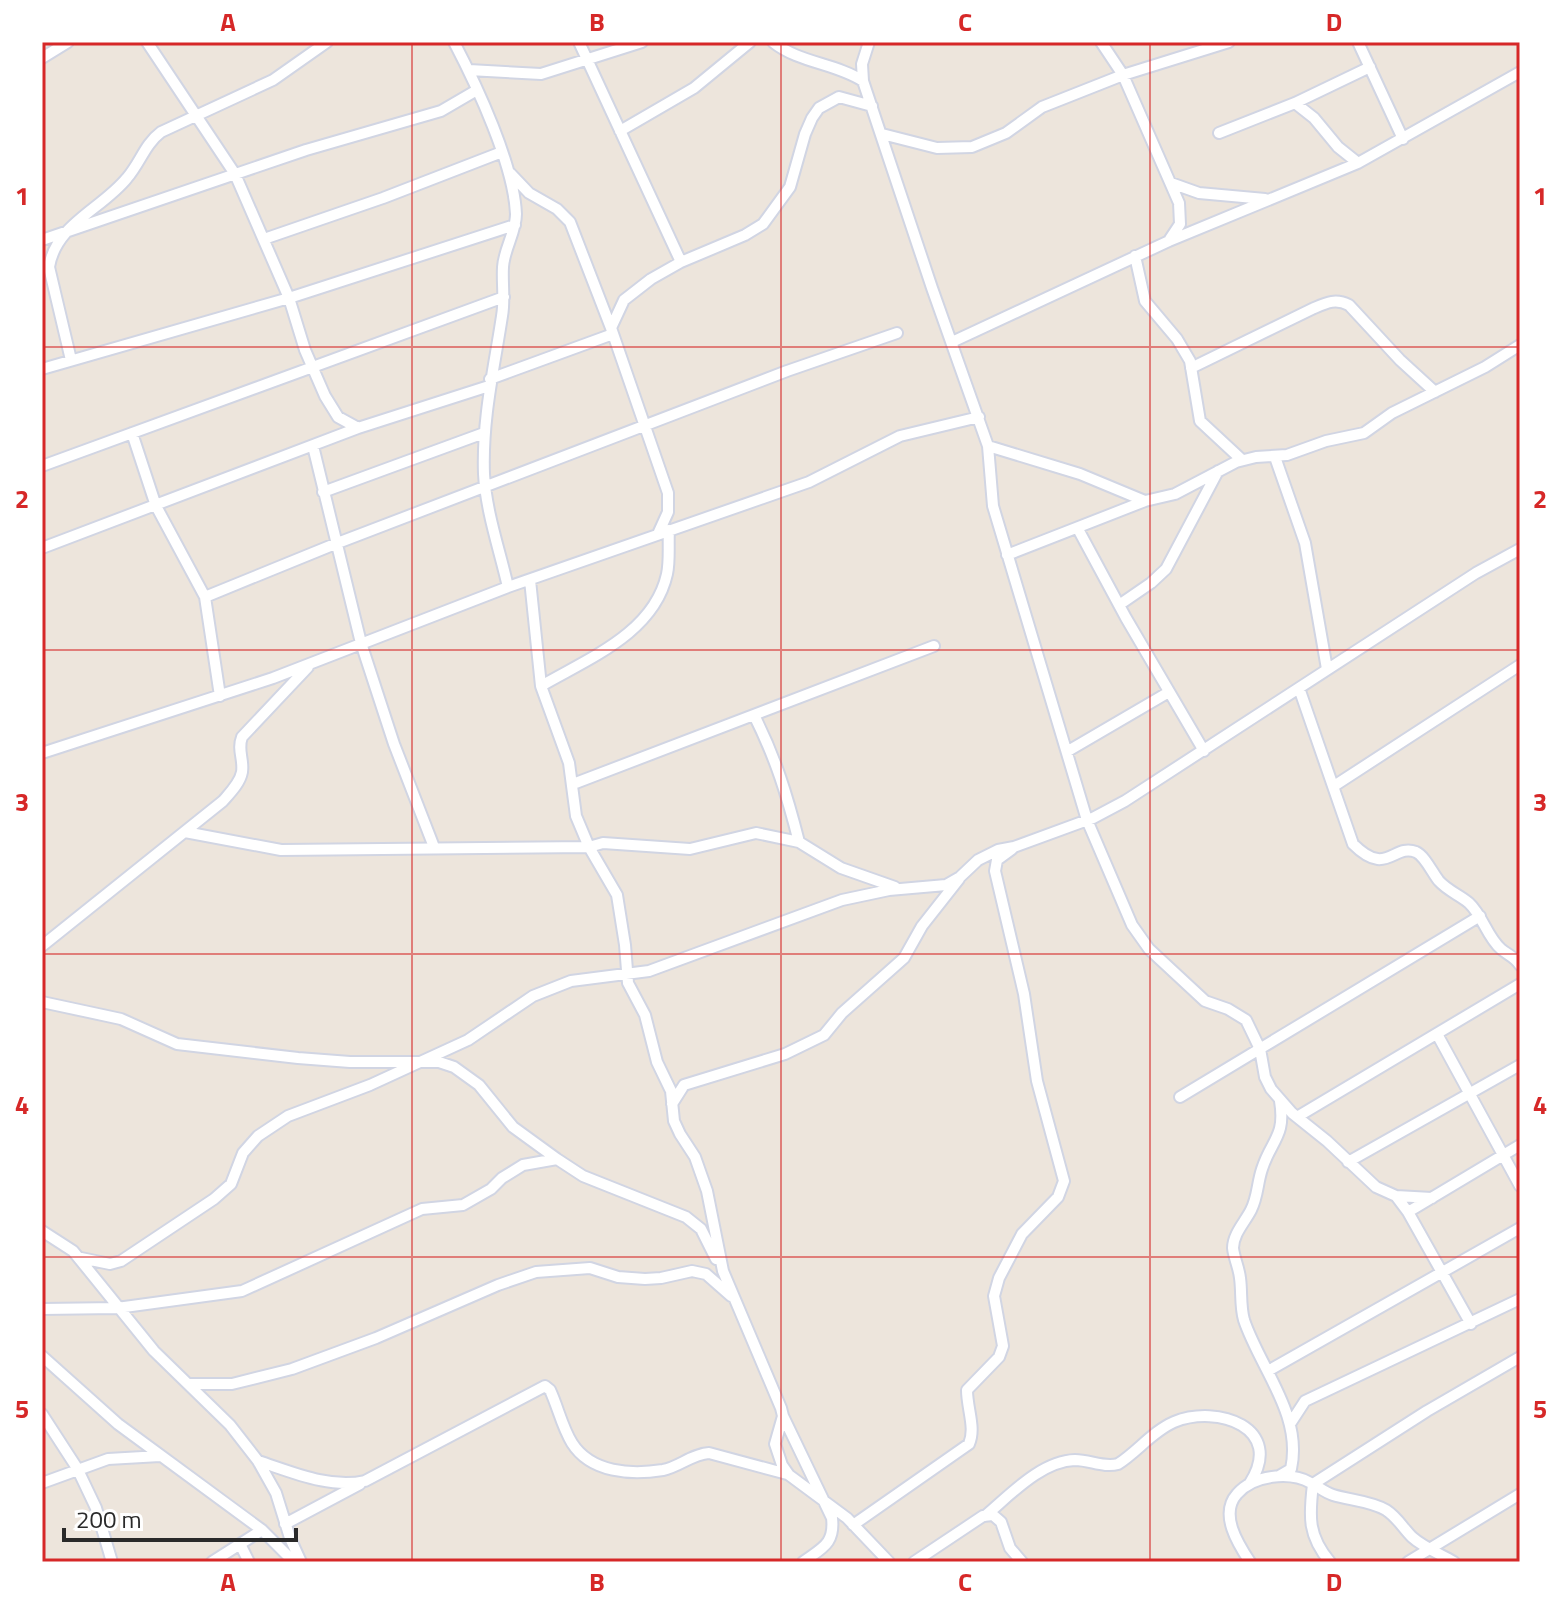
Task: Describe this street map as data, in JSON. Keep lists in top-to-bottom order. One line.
{"scale_bar":"200 m","grid":{"columns":["A","B","C","D"],"rows":["1","2","3","4","5"]}}
